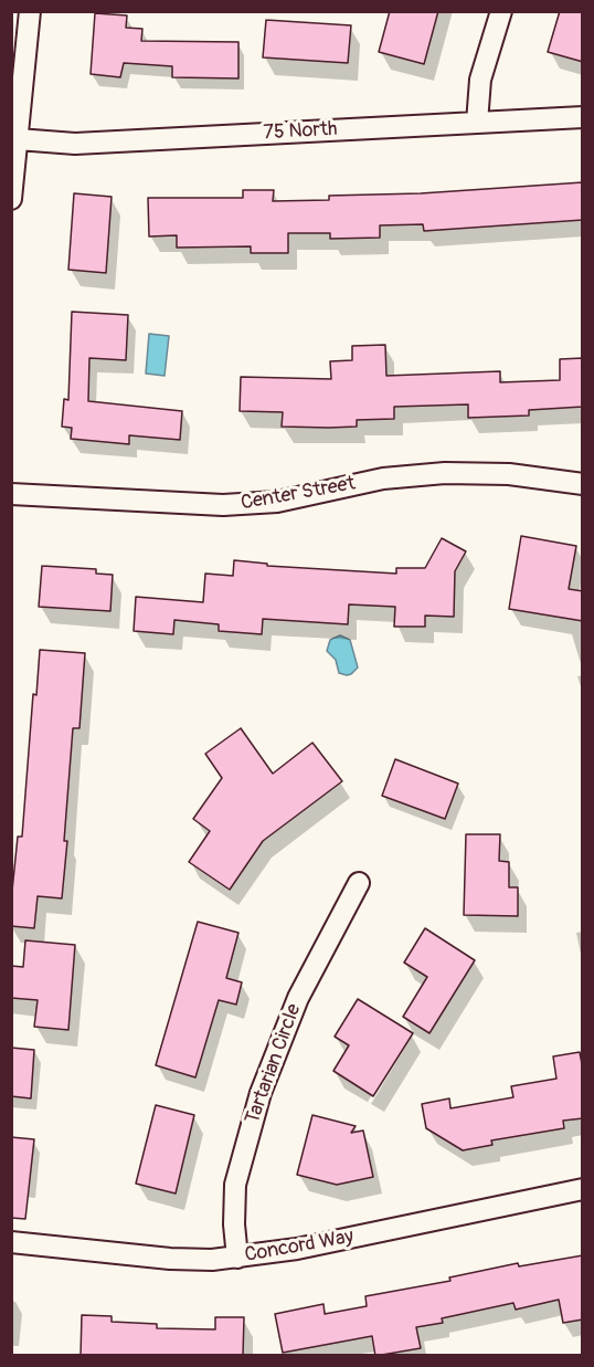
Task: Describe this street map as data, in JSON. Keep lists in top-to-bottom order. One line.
{"streets":{"street":["75 North","Center Street","Tartarian Circle","Concord Way"]},"crossings":[["Tartarian Circle","Concord Way"]]}
